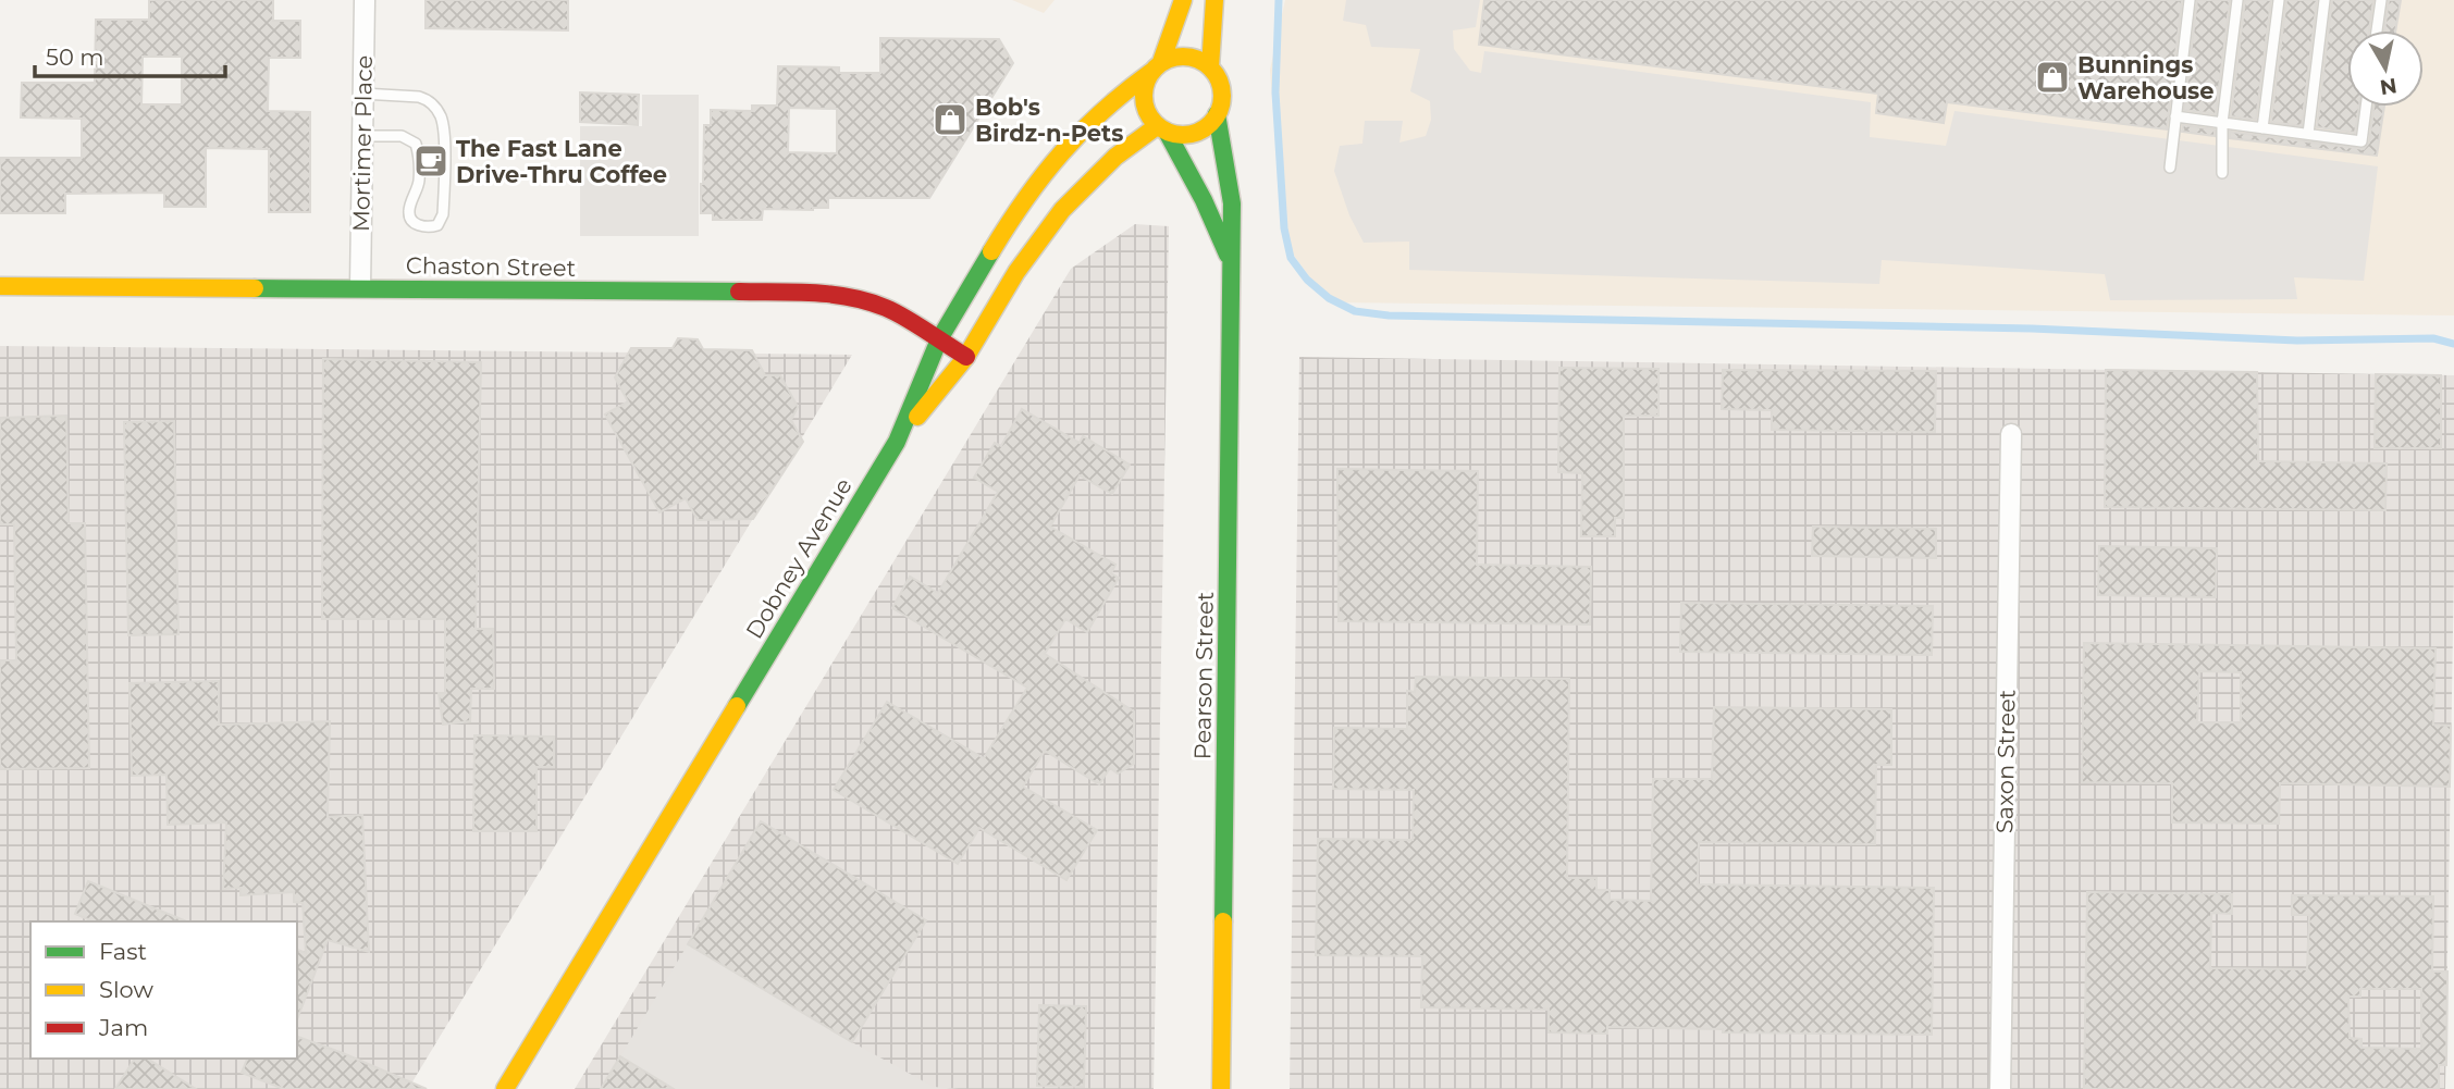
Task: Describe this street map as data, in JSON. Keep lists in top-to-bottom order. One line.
{"streets":{"street":["Mortimer Place","Chaston Street","Dobney Avenue","Pearson Street","Saxon Street"]},"crossings":[["Mortimer Place","Chaston Street"],["Chaston Street","Dobney Avenue"],["Dobney Avenue","Pearson Street"]],"places":{"shop":["Bunnings Warehouse","Bob's Birdz-n-Pets"],"cafe":["The Fast Lane Drive-Thru Coffee"]},"legend":["Fast","Slow","Jam"],"scale_bar":"50 m","north":"bottom"}
